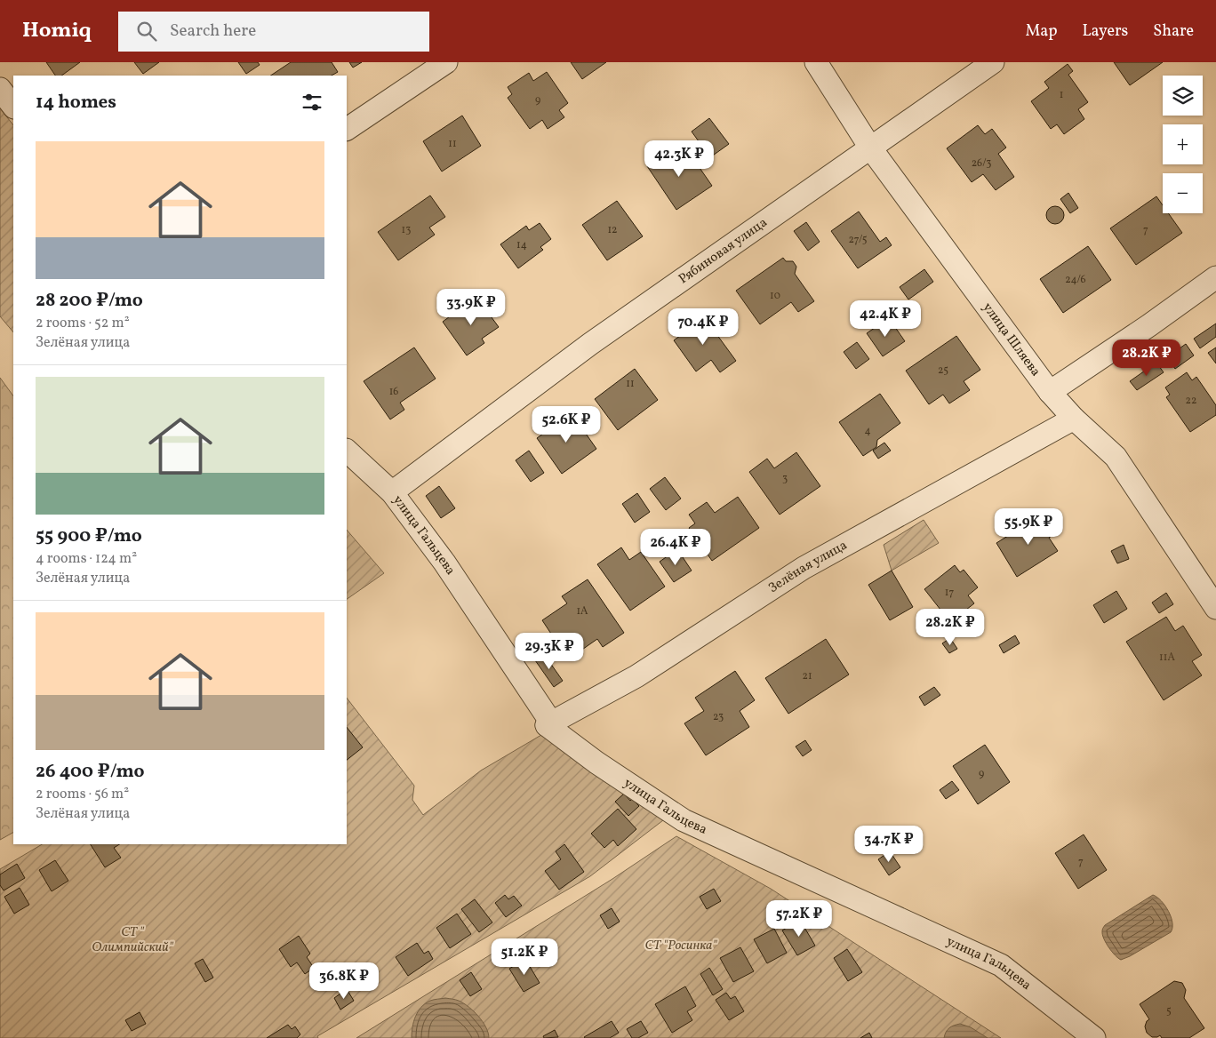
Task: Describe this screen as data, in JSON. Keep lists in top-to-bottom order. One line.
{"streets":{"street":["Рябиновая улица","улица Шляева","улица Гальцева","Зелёная улица"]},"crossings":[["Рябиновая улица","улица Шляева"],["Рябиновая улица","улица Гальцева"],["улица Шляева","Зелёная улица"],["улица Гальцева","Зелёная улица"]],"parks":["СТ \" Олимпийский\"","СТ \"Росинка\""],"house_numbers":["1","9","11","26/3","13","12","7","27/5","14","24/6","10","25","11","16","22","4","3","17","1А","11А","21","23","9","7","5"],"page":{"header":"Homiq","search":"Search here","nav":["Map","Layers","Share"],"map_buttons":["+","−"],"heading":"14 homes","list":[{"name":"28 200 ₽/mo","note":"2 rooms · 52 m² · Зелёная улица"},{"name":"55 900 ₽/mo","note":"4 rooms · 124 m² · Зелёная улица"},{"name":"26 400 ₽/mo","note":"2 rooms · 56 m² · Зелёная улица"}],"price":["42.3K ₽","33.9K ₽","42.4K ₽","70.4K ₽","28.2K ₽","52.6K ₽","55.9K ₽","26.4K ₽","28.2K ₽","29.3K ₽","34.7K ₽","57.2K ₽","51.2K ₽","36.8K ₽"]}}
